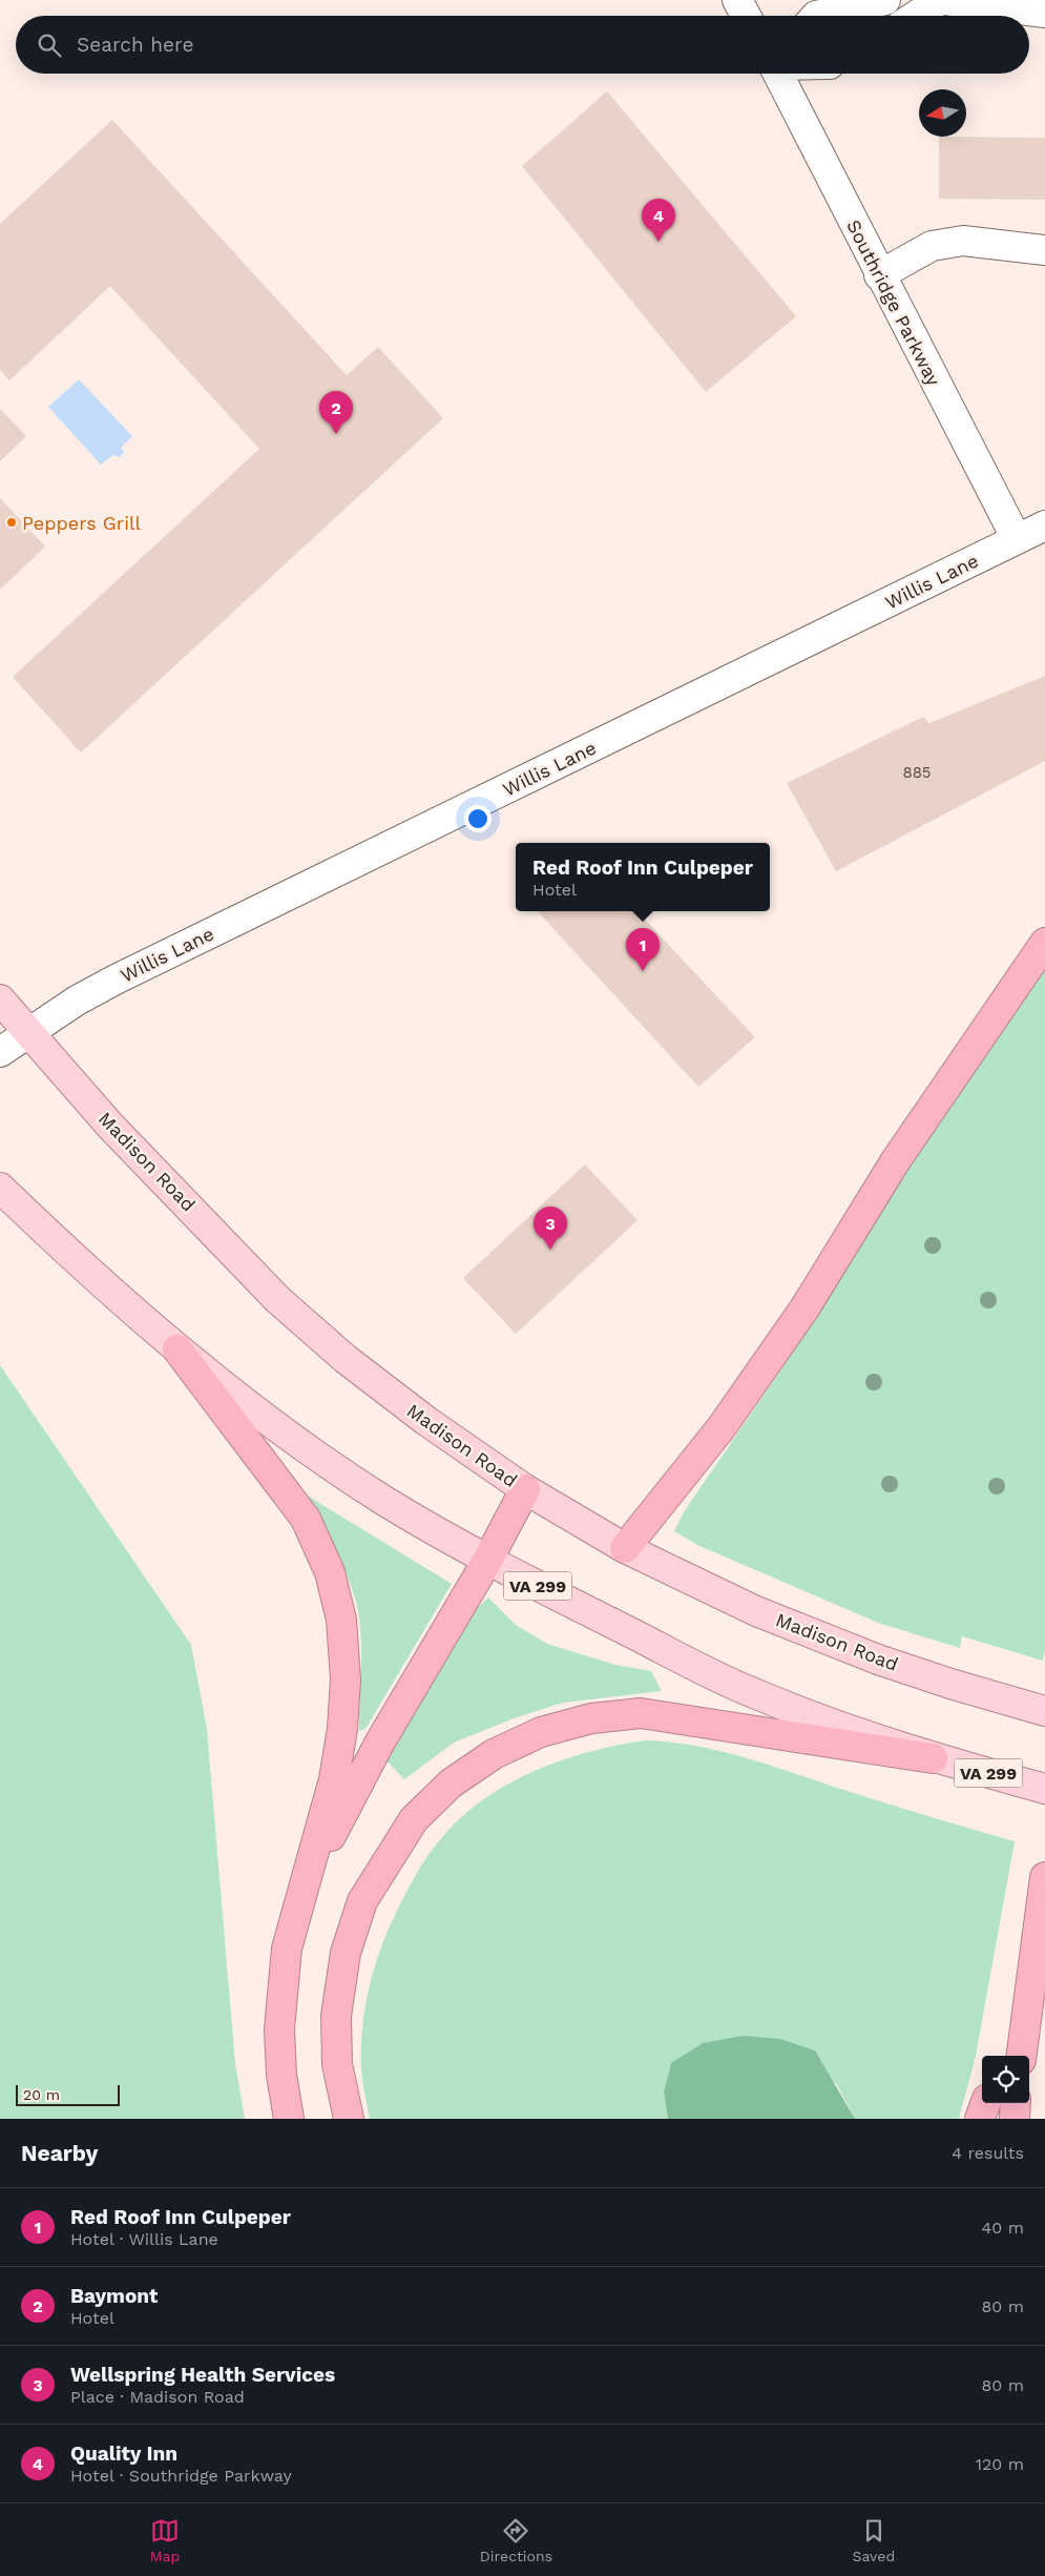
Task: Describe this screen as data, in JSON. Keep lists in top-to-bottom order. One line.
{"streets":{"main road":["Madison Road","VA 299"],"street":["Southridge Parkway","Willis Lane"]},"crossings":[["Southridge Parkway","Willis Lane"],["Willis Lane","Madison Road"]],"places":["Peppers Grill"],"house_numbers":["885"],"scale_bar":"20 m","north":"left","page":{"search":"Search here","pins":["4","2","1","3"],"popup":["Red Roof Inn Culpeper","Hotel"],"scale":"20 m","heading":["Nearby","4 results"],"list":[{"mark":"1","name":"Red Roof Inn Culpeper","note":"Hotel · Willis Lane","value":"40 m"},{"mark":"2","name":"Baymont","note":"Hotel","value":"80 m"},{"mark":"3","name":"Wellspring Health Services","note":"Place · Madison Road","value":"80 m"},{"mark":"4","name":"Quality Inn","note":"Hotel · Southridge Parkway","value":"120 m"}],"nav":["Map","Directions","Saved"]}}
